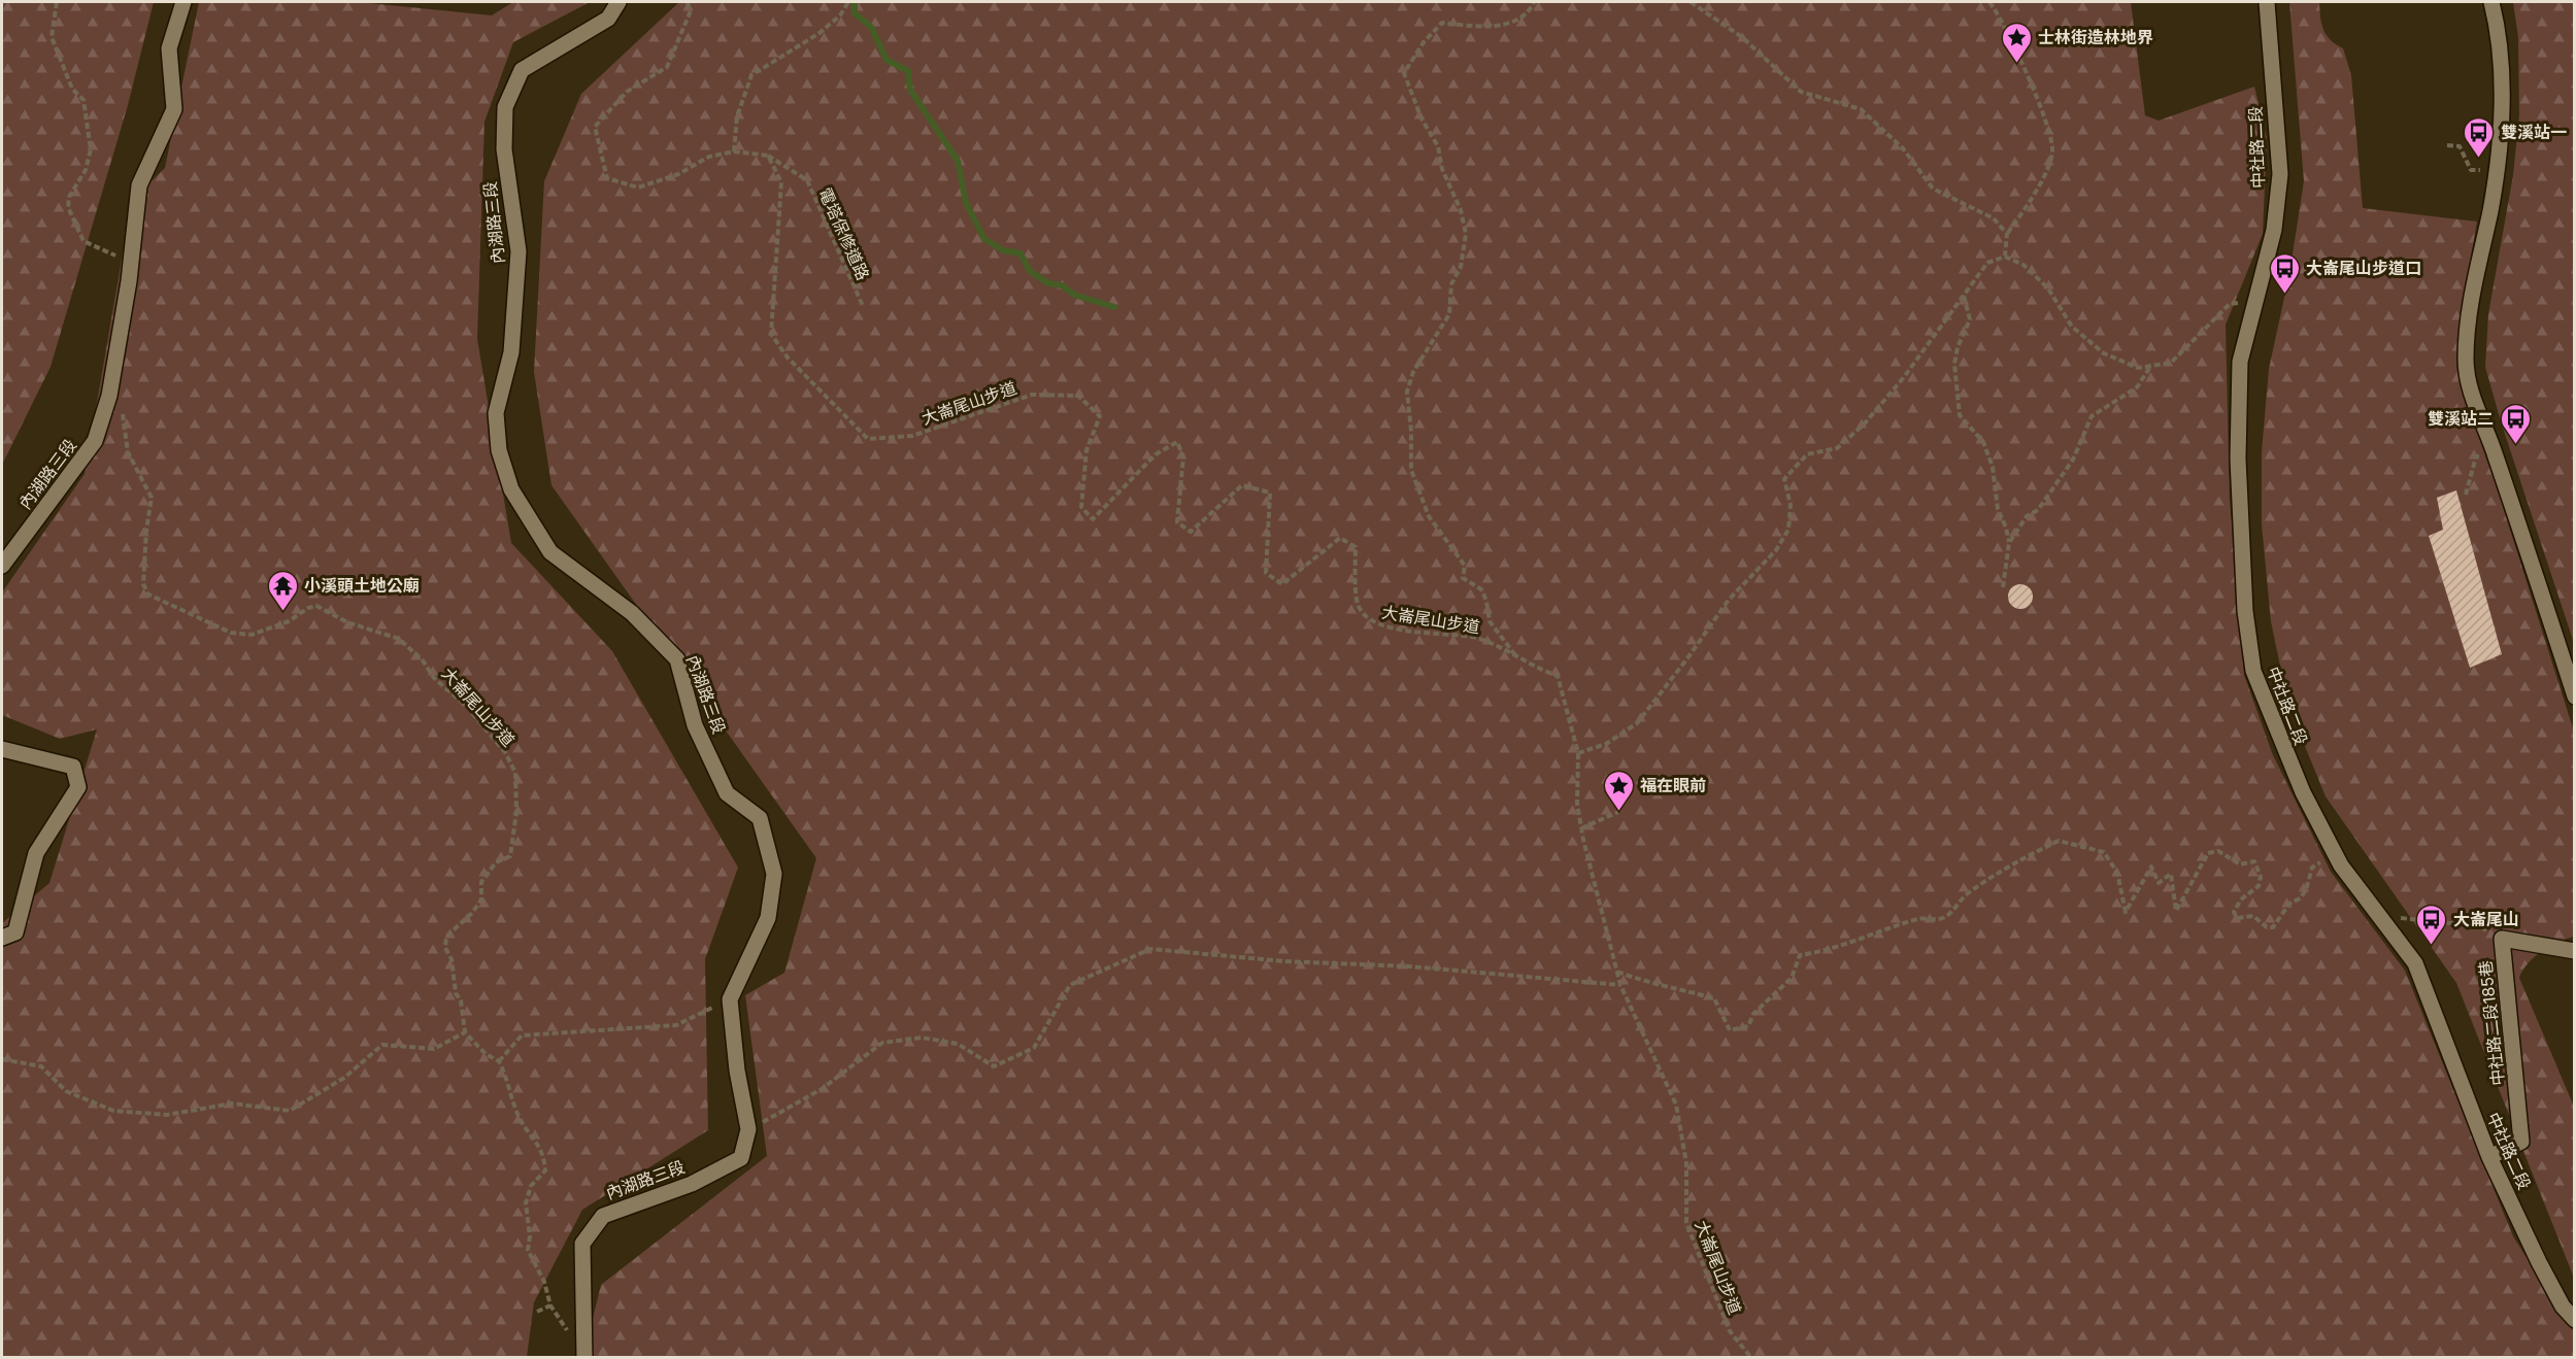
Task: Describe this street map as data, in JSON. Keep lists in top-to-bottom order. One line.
{"streets":{"street":["中社路二段","內湖路三段","中社路二段185巷"],"path":["電塔保修道路","大崙尾山步道"]},"crossings":[["中社路二段","中社路二段185巷"],["電塔保修道路","大崙尾山步道"]],"places":{"place":["士林街造林地界","福在眼前"],"bus stop":["雙溪站一","大崙尾山步道口","雙溪站二","大崙尾山"],"temple":["小溪頭土地公廟"]}}
